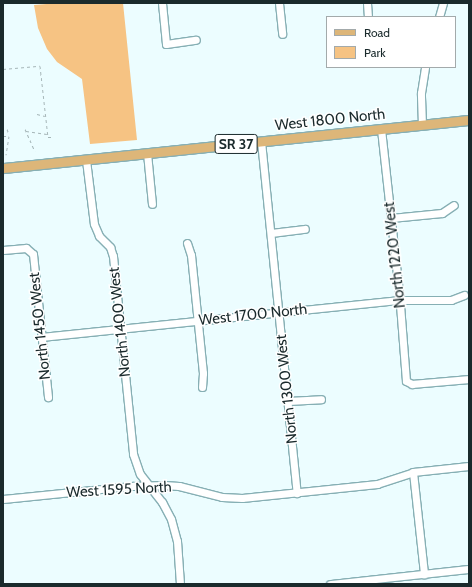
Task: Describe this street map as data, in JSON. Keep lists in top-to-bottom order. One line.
{"streets":{"main road":["West 1800 North","SR 37"],"street":["North 1220 West","West 1700 North","North 1400 West","North 1450 West","North 1300 West","West 1595 North"]},"crossings":[["West 1800 North","North 1220 West"],["West 1800 North","North 1400 West"],["West 1800 North","North 1300 West"],["North 1220 West","West 1700 North"],["West 1700 North","North 1400 West"],["West 1700 North","North 1450 West"],["West 1700 North","North 1300 West"],["North 1400 West","West 1595 North"],["North 1300 West","West 1595 North"]],"legend":["Road","Park"]}
